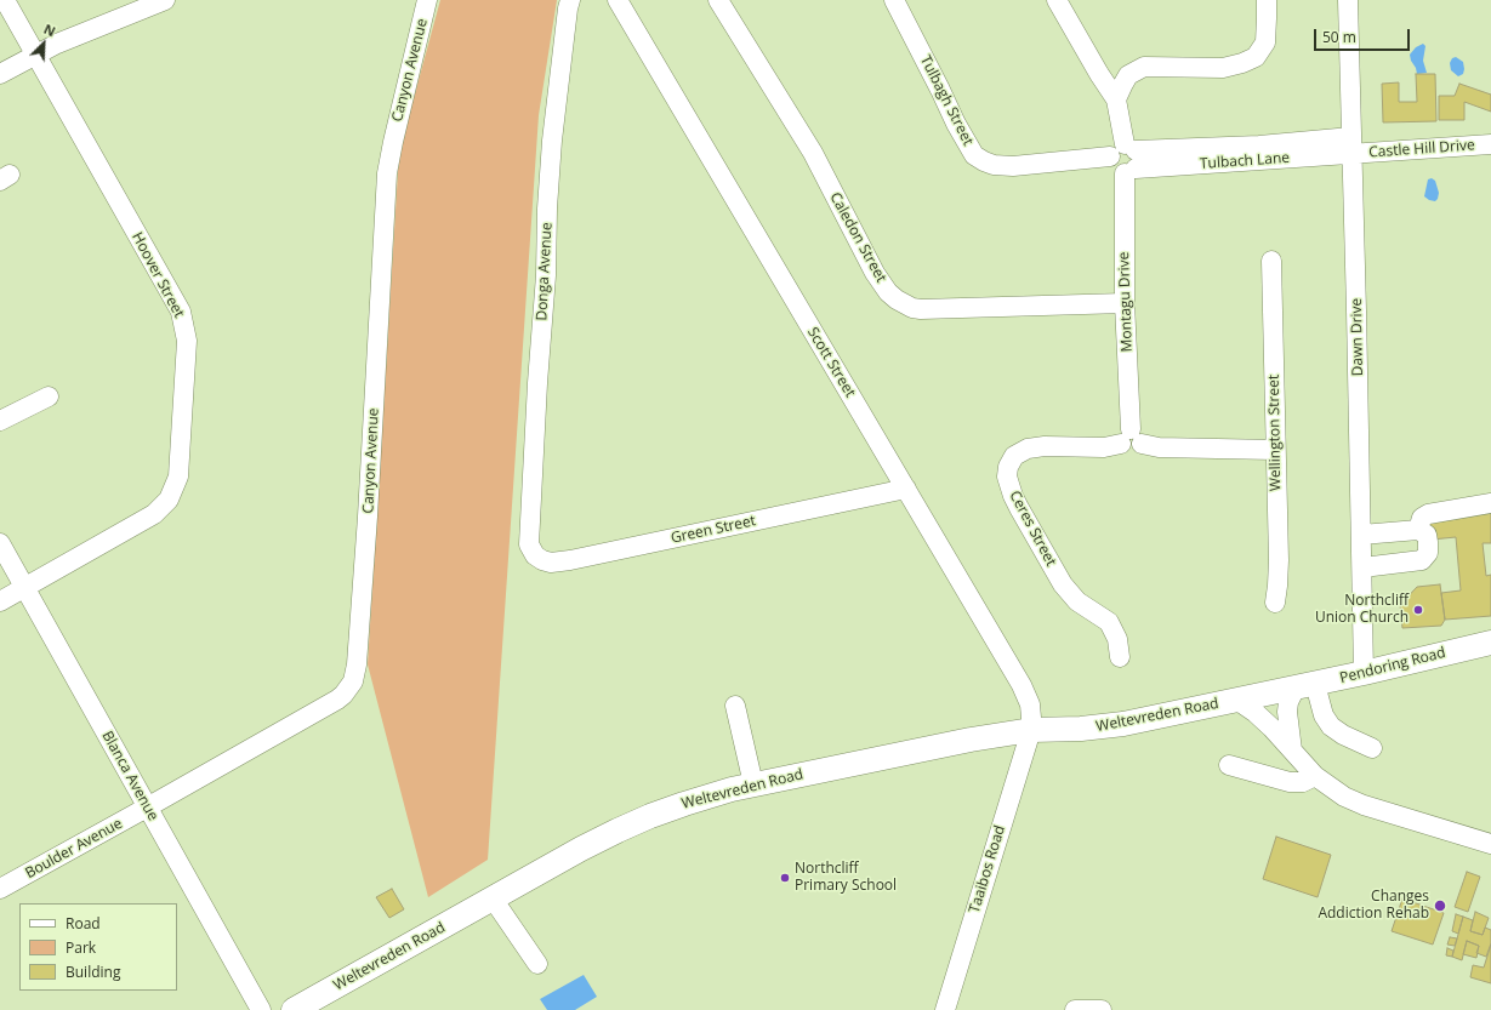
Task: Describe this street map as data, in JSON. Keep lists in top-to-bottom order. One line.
{"streets":{"main road":["Pendoring Road","Weltevreden Road"],"street":["Canyon Avenue","Tulbagh Street","Castle Hill Drive","Tulbach Lane","Caledon Street","Donga Avenue","Hoover Street","Montagu Drive","Dawn Drive","Scott Street","Wellington Street","Ceres Street","Green Street","Blanca Avenue","Boulder Avenue","Taaibos Road"]},"crossings":[["Canyon Avenue","Blanca Avenue"],["Canyon Avenue","Boulder Avenue"],["Tulbagh Street","Tulbach Lane"],["Tulbagh Street","Montagu Drive"],["Castle Hill Drive","Tulbach Lane"],["Castle Hill Drive","Dawn Drive"],["Tulbach Lane","Montagu Drive"],["Tulbach Lane","Dawn Drive"],["Caledon Street","Montagu Drive"],["Donga Avenue","Green Street"],["Hoover Street","Blanca Avenue"],["Montagu Drive","Ceres Street"],["Dawn Drive","Pendoring Road"],["Scott Street","Green Street"],["Scott Street","Weltevreden Road"],["Scott Street","Taaibos Road"],["Wellington Street","Ceres Street"],["Pendoring Road","Weltevreden Road"],["Weltevreden Road","Taaibos Road"],["Blanca Avenue","Boulder Avenue"]],"places":["Northcliff Union Church","Northcliff Primary School","Changes Addiction Rehab"],"legend":["Road","Park","Building"],"scale_bar":"50 m","north":"top right"}
